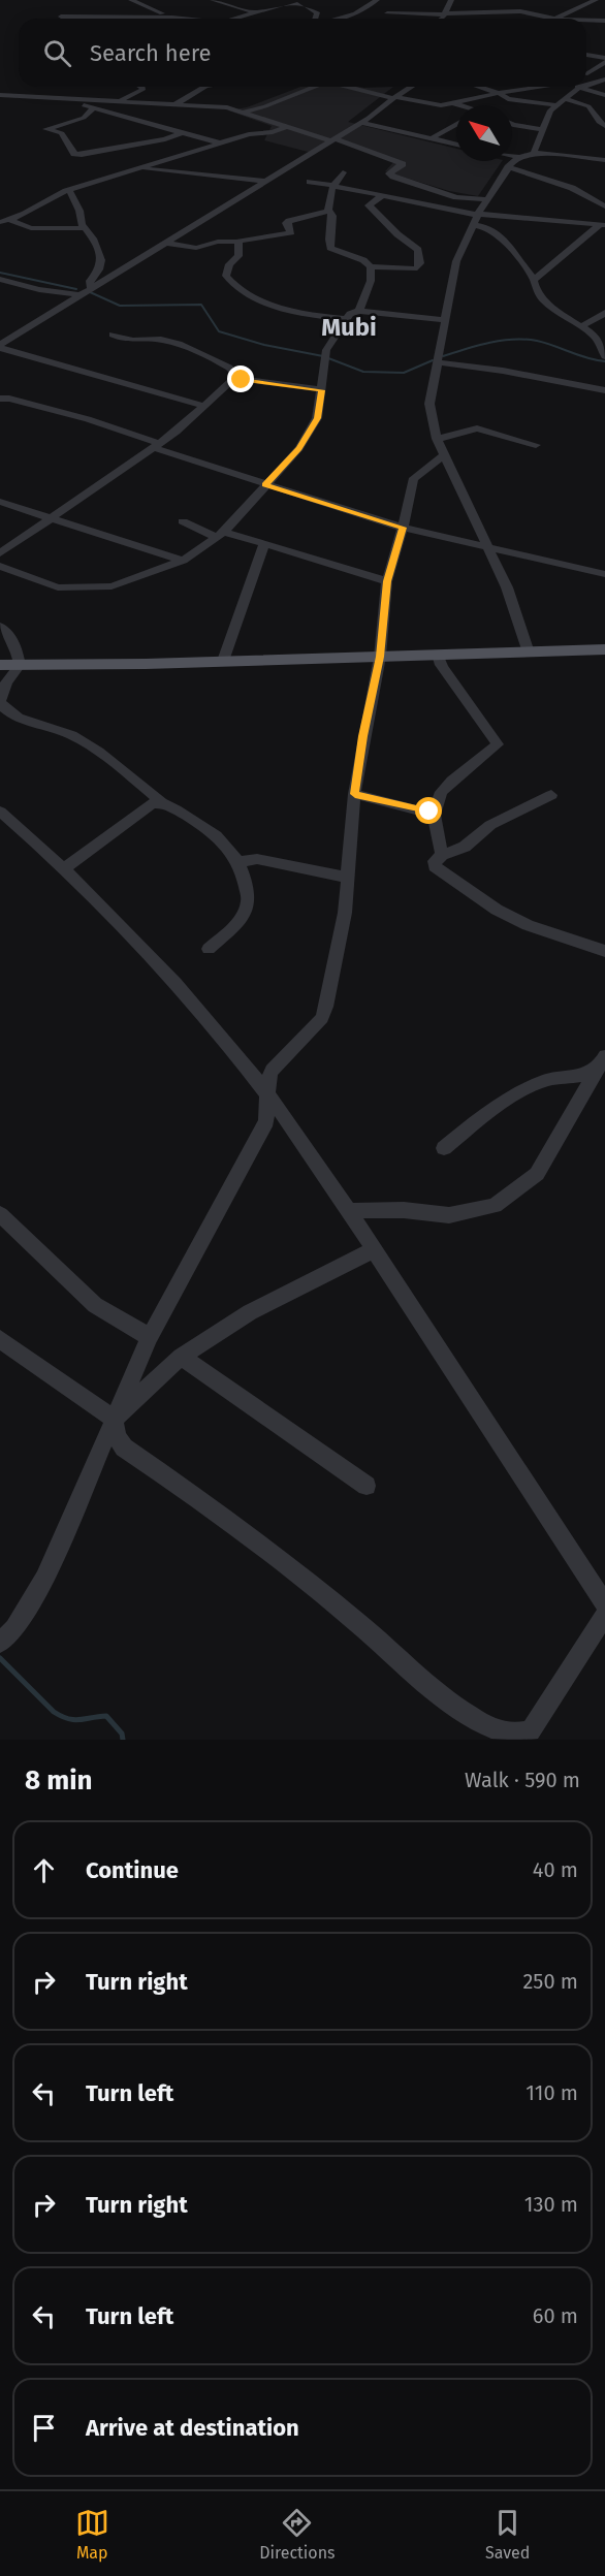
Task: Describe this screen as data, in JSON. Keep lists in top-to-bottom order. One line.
{"districts":["Mubi"],"north":"top left","page":{"search":"Search here","heading":["8 min","Walk · 590 m"],"list":[["Continue","40 m"],["Turn right","250 m"],["Turn left","110 m"],["Turn right","130 m"],["Turn left","60 m"],"Arrive at destination"],"nav":["Map","Directions","Saved"]}}
